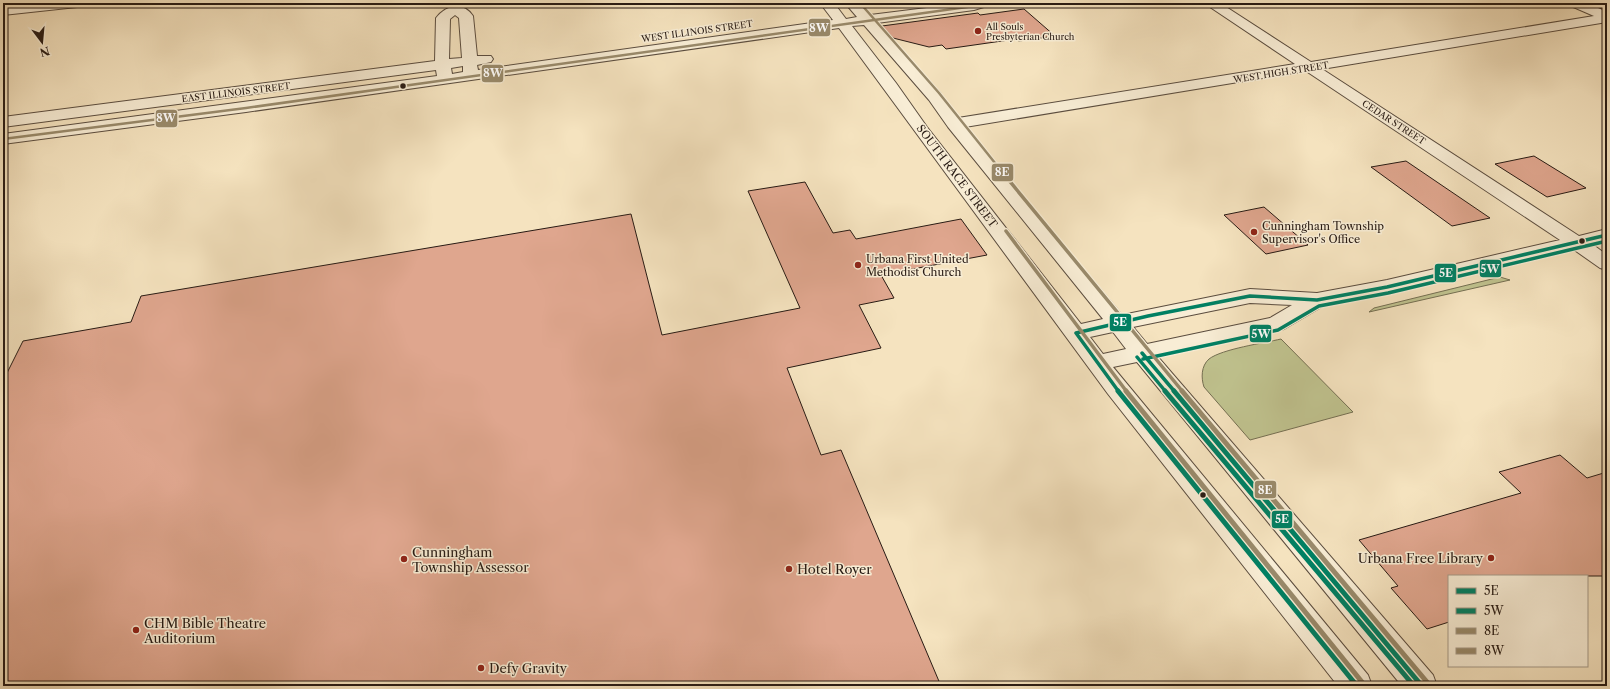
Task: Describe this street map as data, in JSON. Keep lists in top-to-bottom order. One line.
{"streets":{"street":["WEST ILLINOIS STREET","WEST HIGH STREET","EAST ILLINOIS STREET","CEDAR STREET","SOUTH RACE STREET"]},"crossings":[["WEST ILLINOIS STREET","EAST ILLINOIS STREET"],["WEST ILLINOIS STREET","SOUTH RACE STREET"],["WEST HIGH STREET","CEDAR STREET"]],"places":["All Souls Presbyterian Church","Cunningham Township Supervisor's Office","Urbana First United Methodist Church","Urbana Free Library","Cunningham Township Assessor","Hotel Royer","CHM Bible Theatre Auditorium","Defy Gravity"],"lines":["transit line 8E","transit line 8W","transit line 5E","transit line 5W"],"legend":["5E","5W","8E","8W"],"north":"bottom"}
